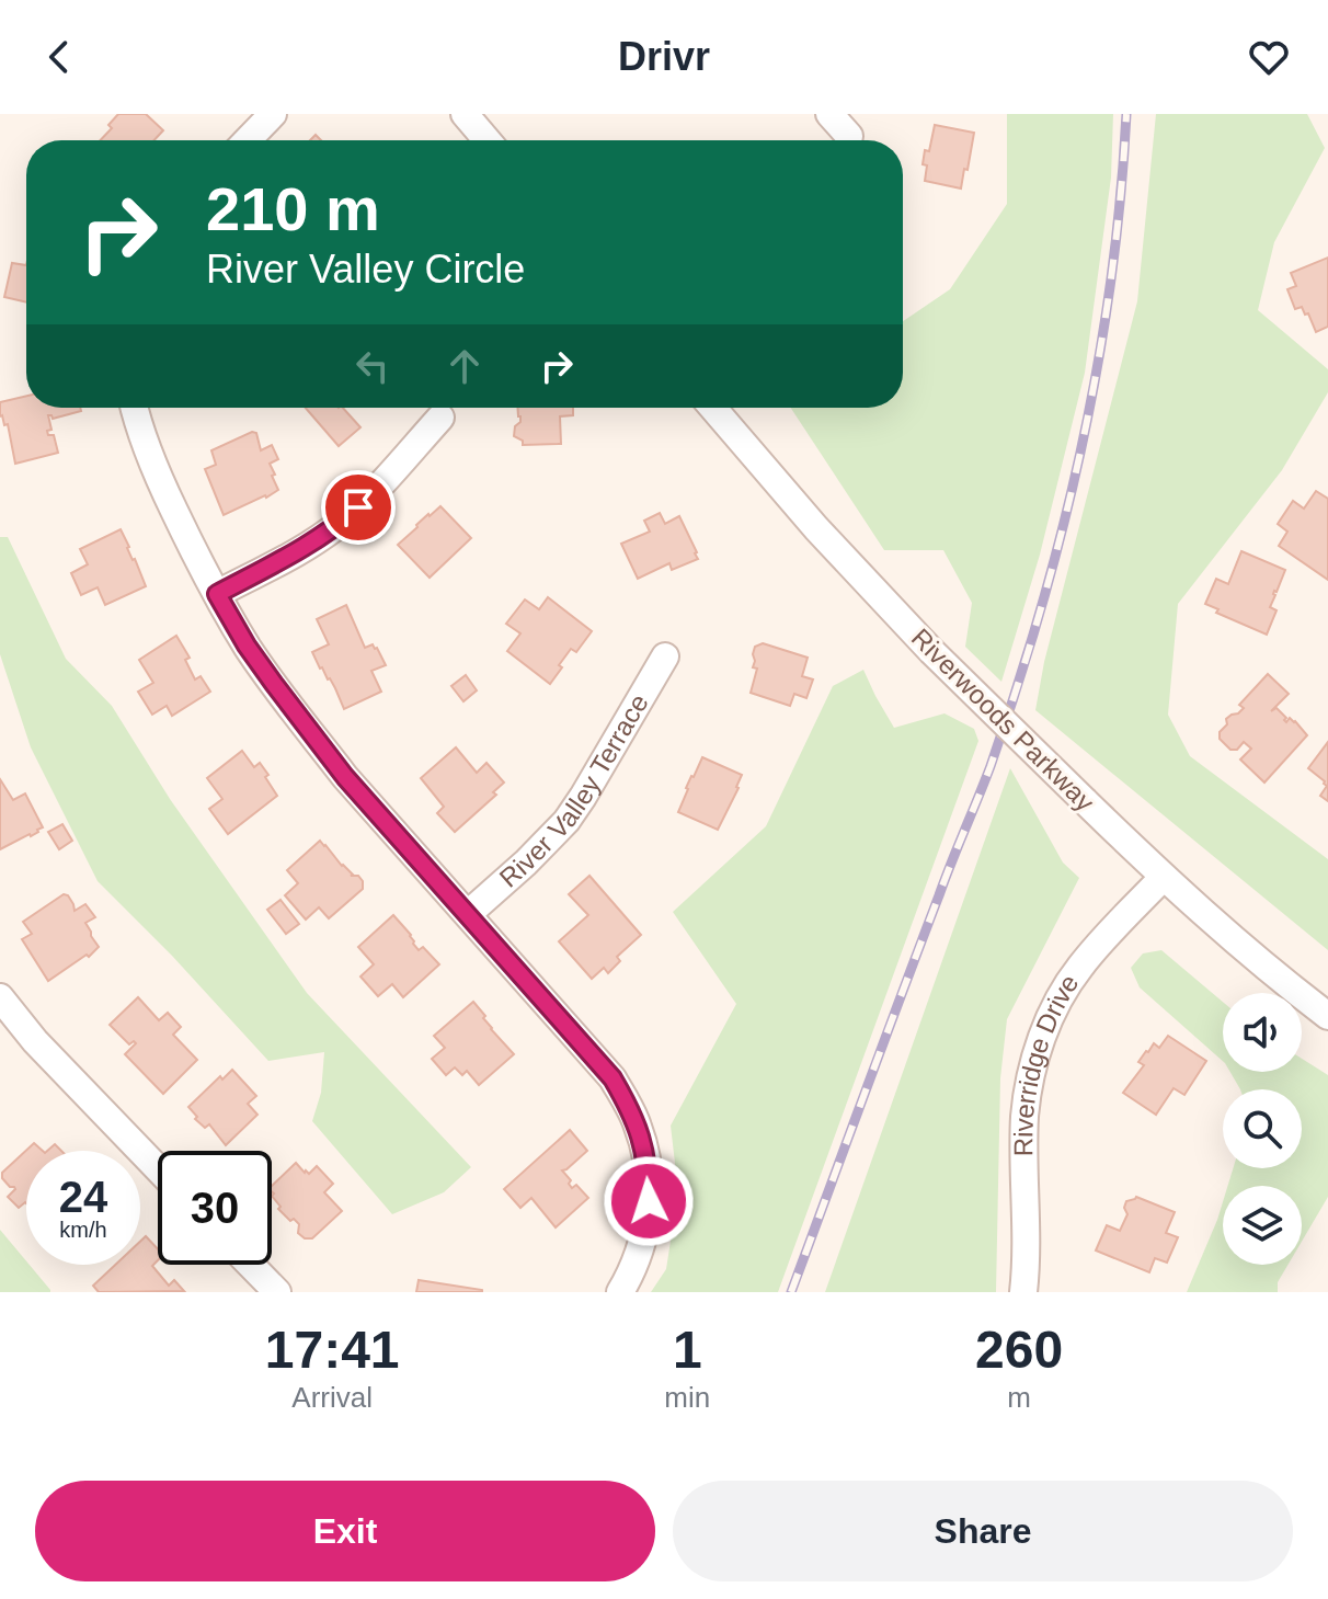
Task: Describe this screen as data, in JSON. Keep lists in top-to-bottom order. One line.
{"streets":{"street":["Riverwoods Parkway","River Valley Terrace","Riverridge Drive"]},"crossings":[["Riverwoods Parkway","Riverridge Drive"]],"page":{"header":"Drivr","turn":["210 m","River Valley Circle"],"speed":"24 km/h","limit":"30","eta":["17:41","Arrival","1","min","260","m"],"buttons":["Exit","Share"]}}
